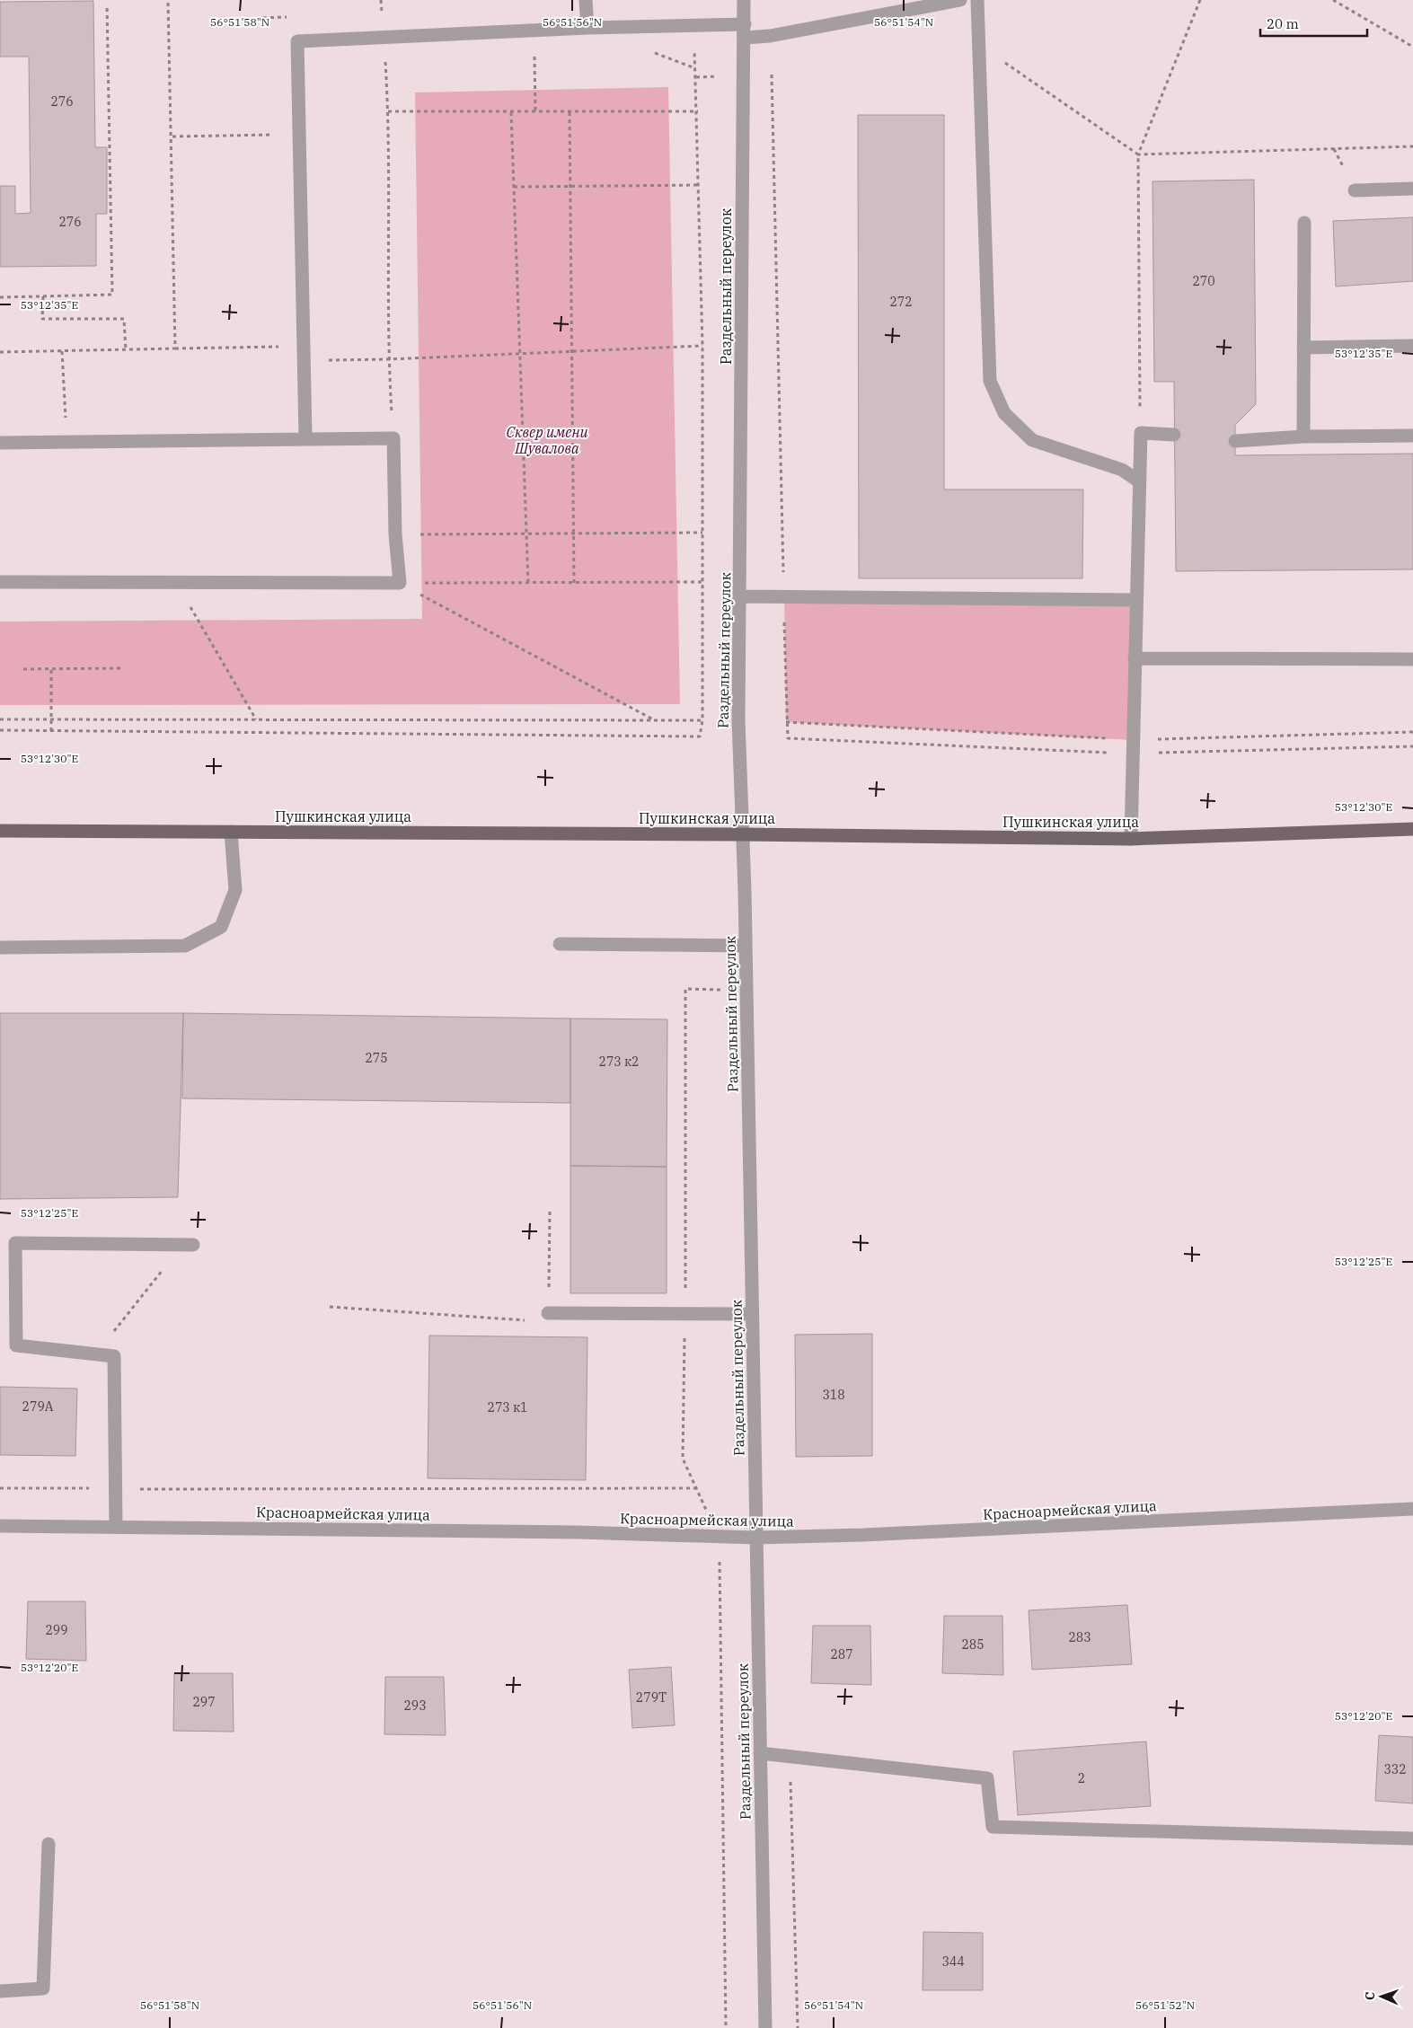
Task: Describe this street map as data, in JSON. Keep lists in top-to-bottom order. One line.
{"streets":{"main road":["Пушкинская улица"],"street":["Раздельный переулок","Красноармейская улица"]},"crossings":[["Раздельный переулок","Пушкинская улица"],["Раздельный переулок","Красноармейская улица"]],"parks":["Сквер имени Шувалова"],"house_numbers":["276","276","270","272","275","273 к2","318","279А","273 к1","299","283","285","287","279Т","297","293","332","2","344"],"scale_bar":"20 m","north":"left","coordinates":["56°51'58\"N","56°51'56\"N","56°51'54\"N","53°12'35\"E","53°12'30\"E","53°12'25\"E","53°12'20\"E","56°51'52\"N"]}
